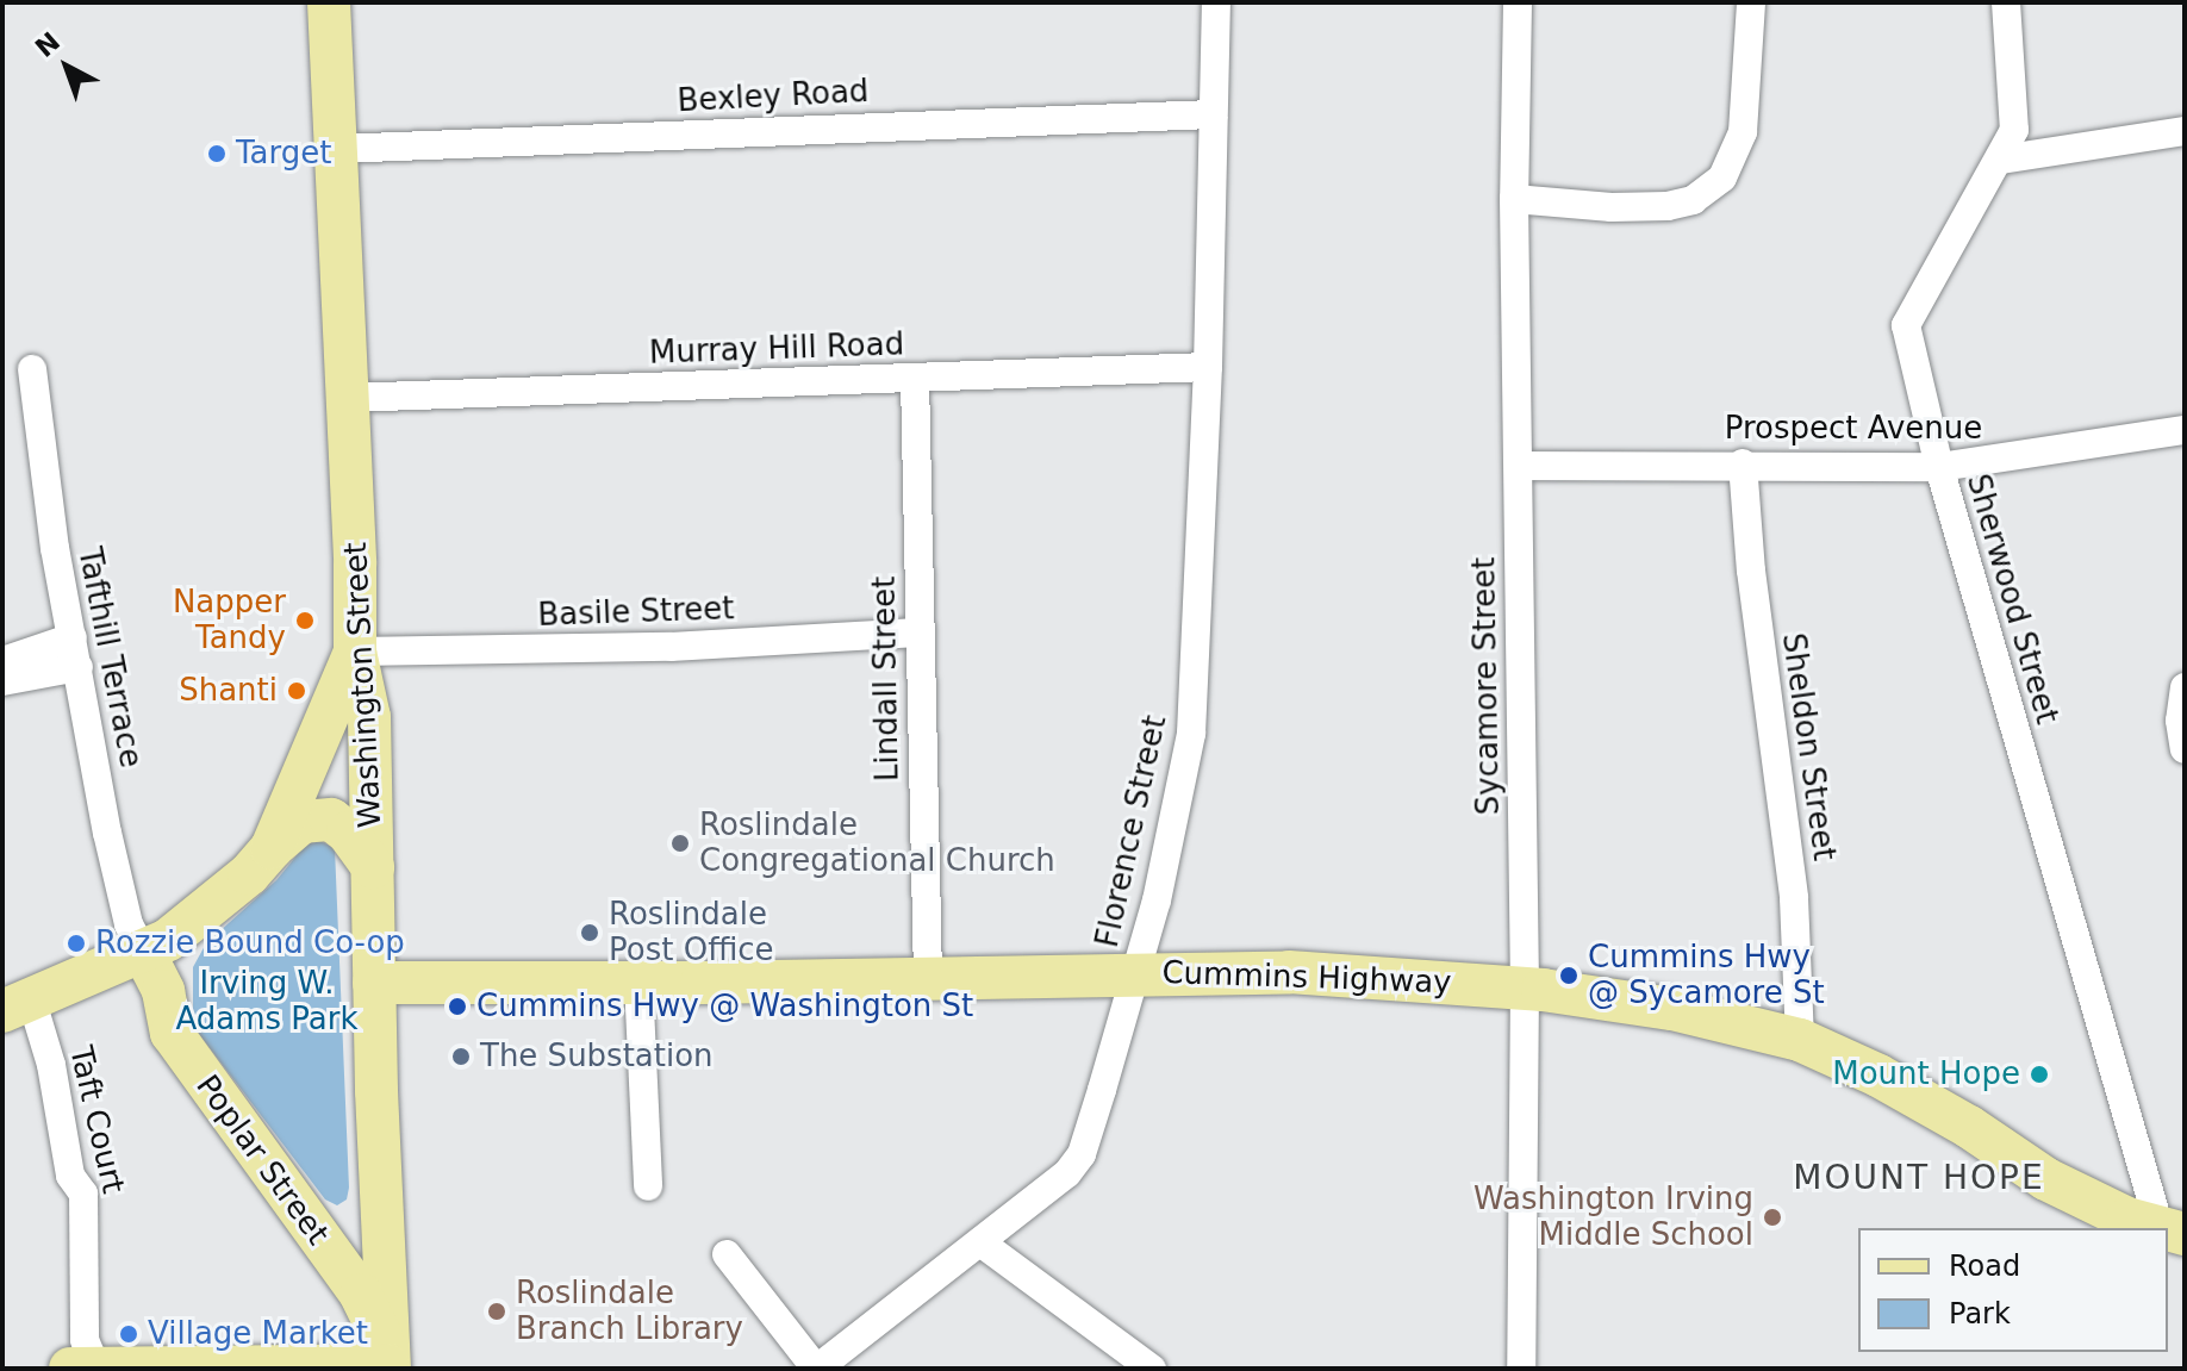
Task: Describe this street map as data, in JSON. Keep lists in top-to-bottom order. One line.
{"streets":{"main road":["Washington Street","Cummins Highway","Poplar Street"],"street":["Bexley Road","Murray Hill Road","Prospect Avenue","Sherwood Street","Basile Street","Tafthill Terrace","Lindall Street","Sycamore Street","Sheldon Street","Florence Street","Taft Court"]},"crossings":[["Bexley Road","Washington Street"],["Bexley Road","Florence Street"],["Murray Hill Road","Lindall Street"],["Murray Hill Road","Washington Street"],["Murray Hill Road","Florence Street"],["Prospect Avenue","Sherwood Street"],["Prospect Avenue","Sycamore Street"],["Prospect Avenue","Sheldon Street"],["Basile Street","Lindall Street"],["Basile Street","Washington Street"],["Tafthill Terrace","Poplar Street"],["Lindall Street","Cummins Highway"],["Washington Street","Cummins Highway"],["Washington Street","Poplar Street"],["Sycamore Street","Cummins Highway"],["Sheldon Street","Cummins Highway"],["Florence Street","Cummins Highway"]],"districts":["MOUNT HOPE"],"parks":["Irving W. Adams Park"],"places":["Target","Napper Tandy","Shanti","Roslindale Congregational Church","Roslindale Post Office","Rozzie Bound Co-op","Cummins Hwy @ Sycamore St","Cummins Hwy @ Washington St","The Substation","Mount Hope","Washington Irving Middle School","Roslindale Branch Library","Village Market"],"legend":["Road","Park"],"north":"top left"}
